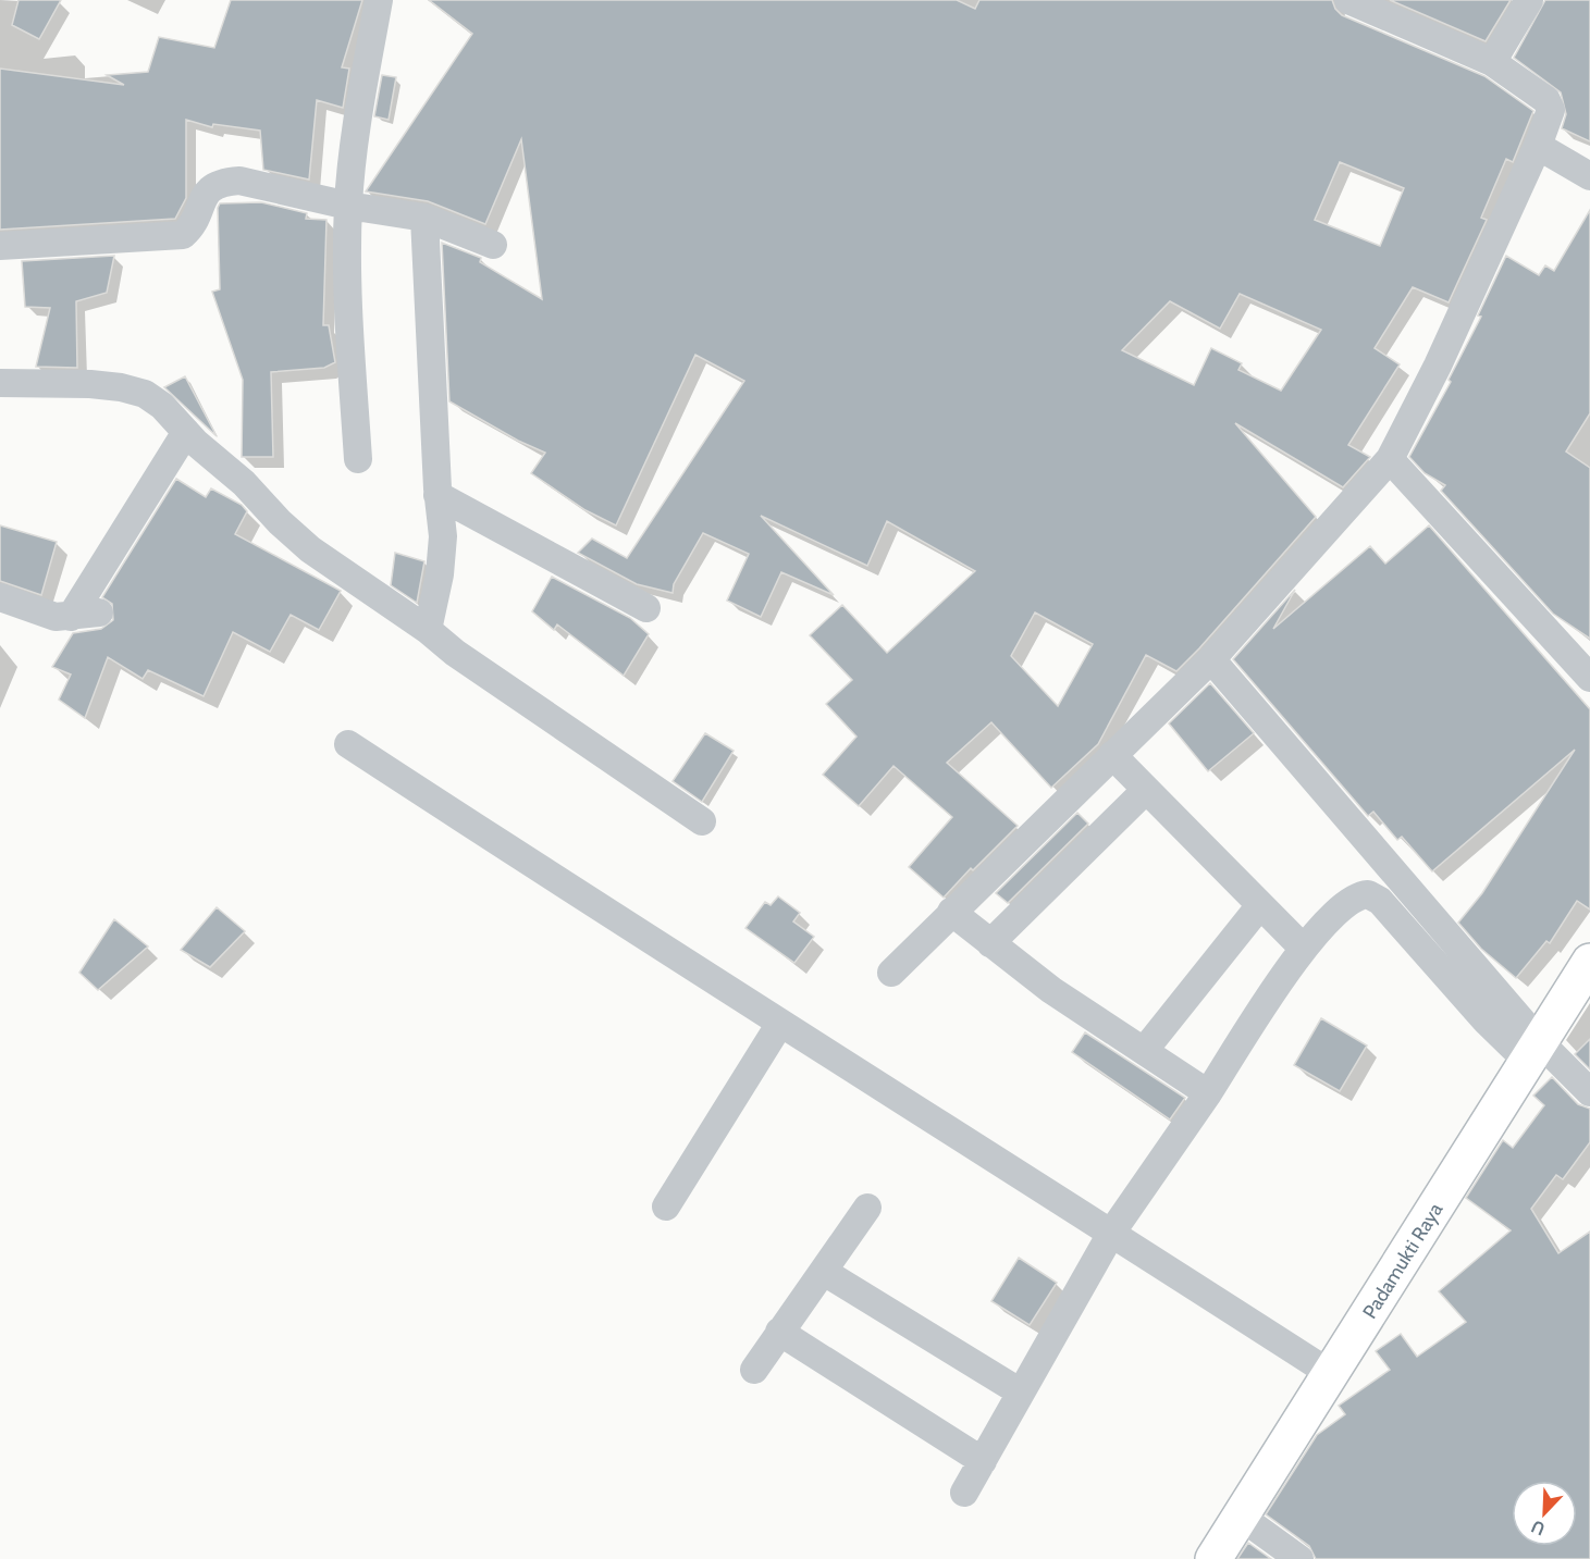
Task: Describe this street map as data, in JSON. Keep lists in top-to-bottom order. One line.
{"streets":{"street":["Padamukti Raya"]},"north":"bottom left"}
